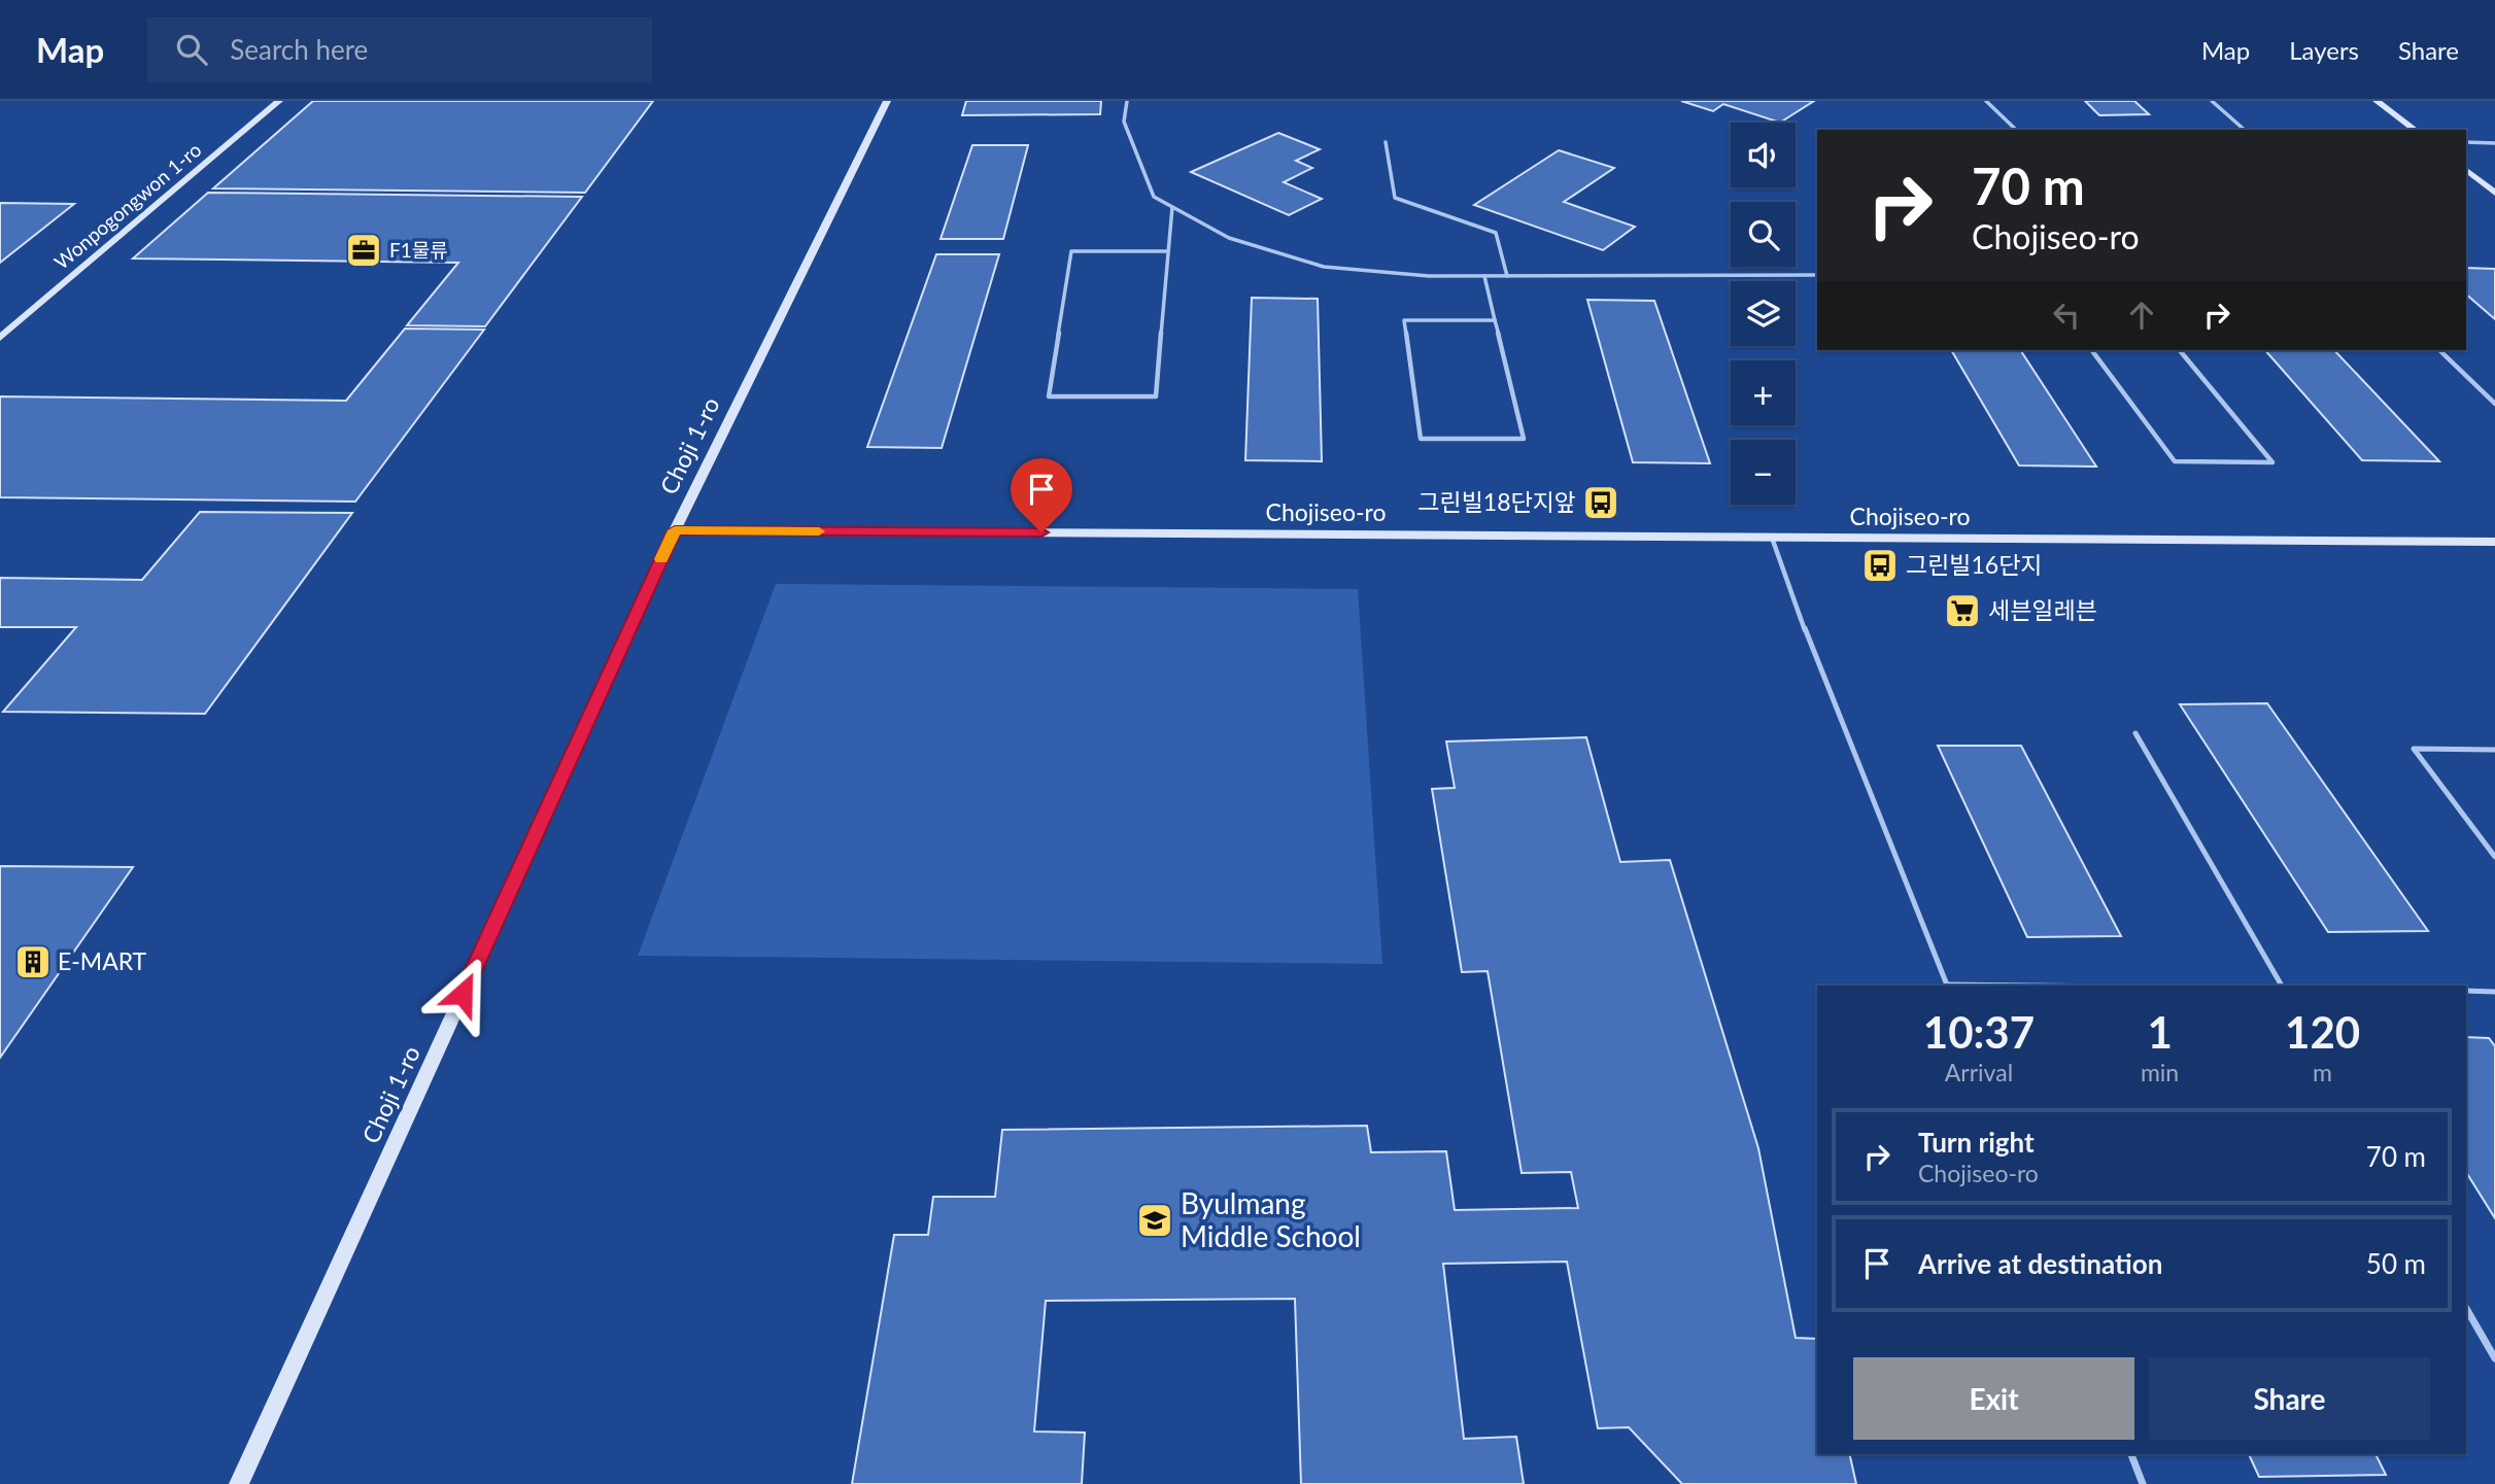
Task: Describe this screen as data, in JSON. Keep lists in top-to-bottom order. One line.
{"streets":{"street":["Wonpogongwon 1-ro","Choji 1-ro","Chojiseo-ro"]},"crossings":[["Choji 1-ro","Chojiseo-ro"]],"places":{"office":["F1물류"],"bus stop":["그린빌18단지앞","그린빌16단지"],"supermarket":["세븐일레븐"],"building":["E-MART"],"school or university":["Byulmang Middle School"]},"page":{"header":"Map","search":"Search here","nav":["Map","Layers","Share"],"map_buttons":["+","−"],"turn":["70 m","Chojiseo-ro"],"eta":["10:37","Arrival","1","min","120","m"],"list":[{"name":"Turn right","note":"Chojiseo-ro","value":"70 m"},{"name":"Arrive at destination","value":"50 m"}],"buttons":["Exit","Share"]}}
